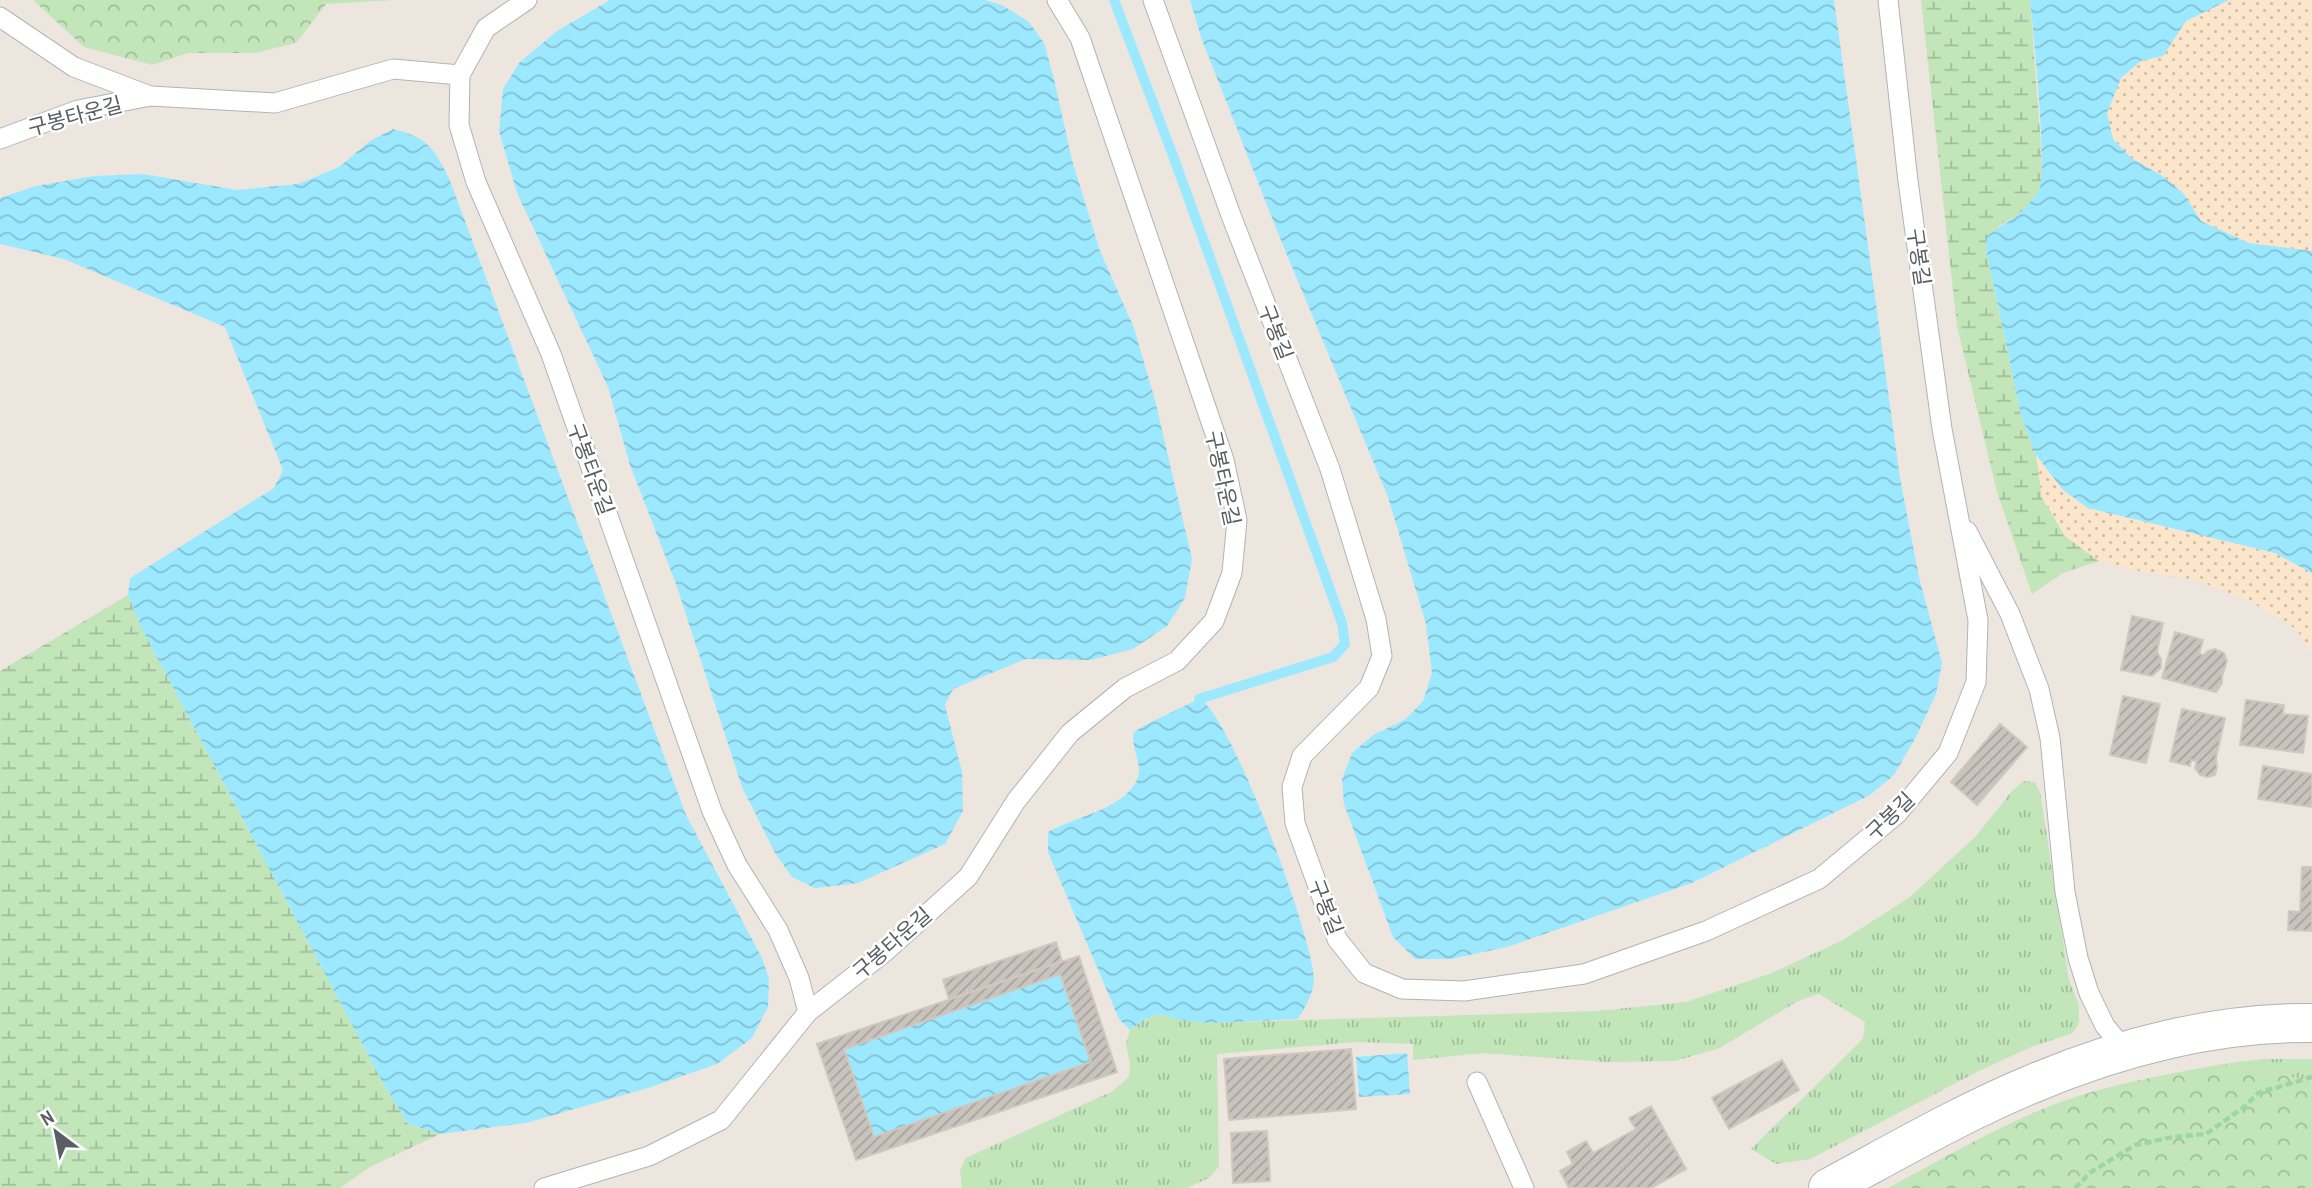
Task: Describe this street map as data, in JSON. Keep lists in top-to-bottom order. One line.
{"streets":{"lane":["구봉타운길","구봉길"]},"north":"top left"}
